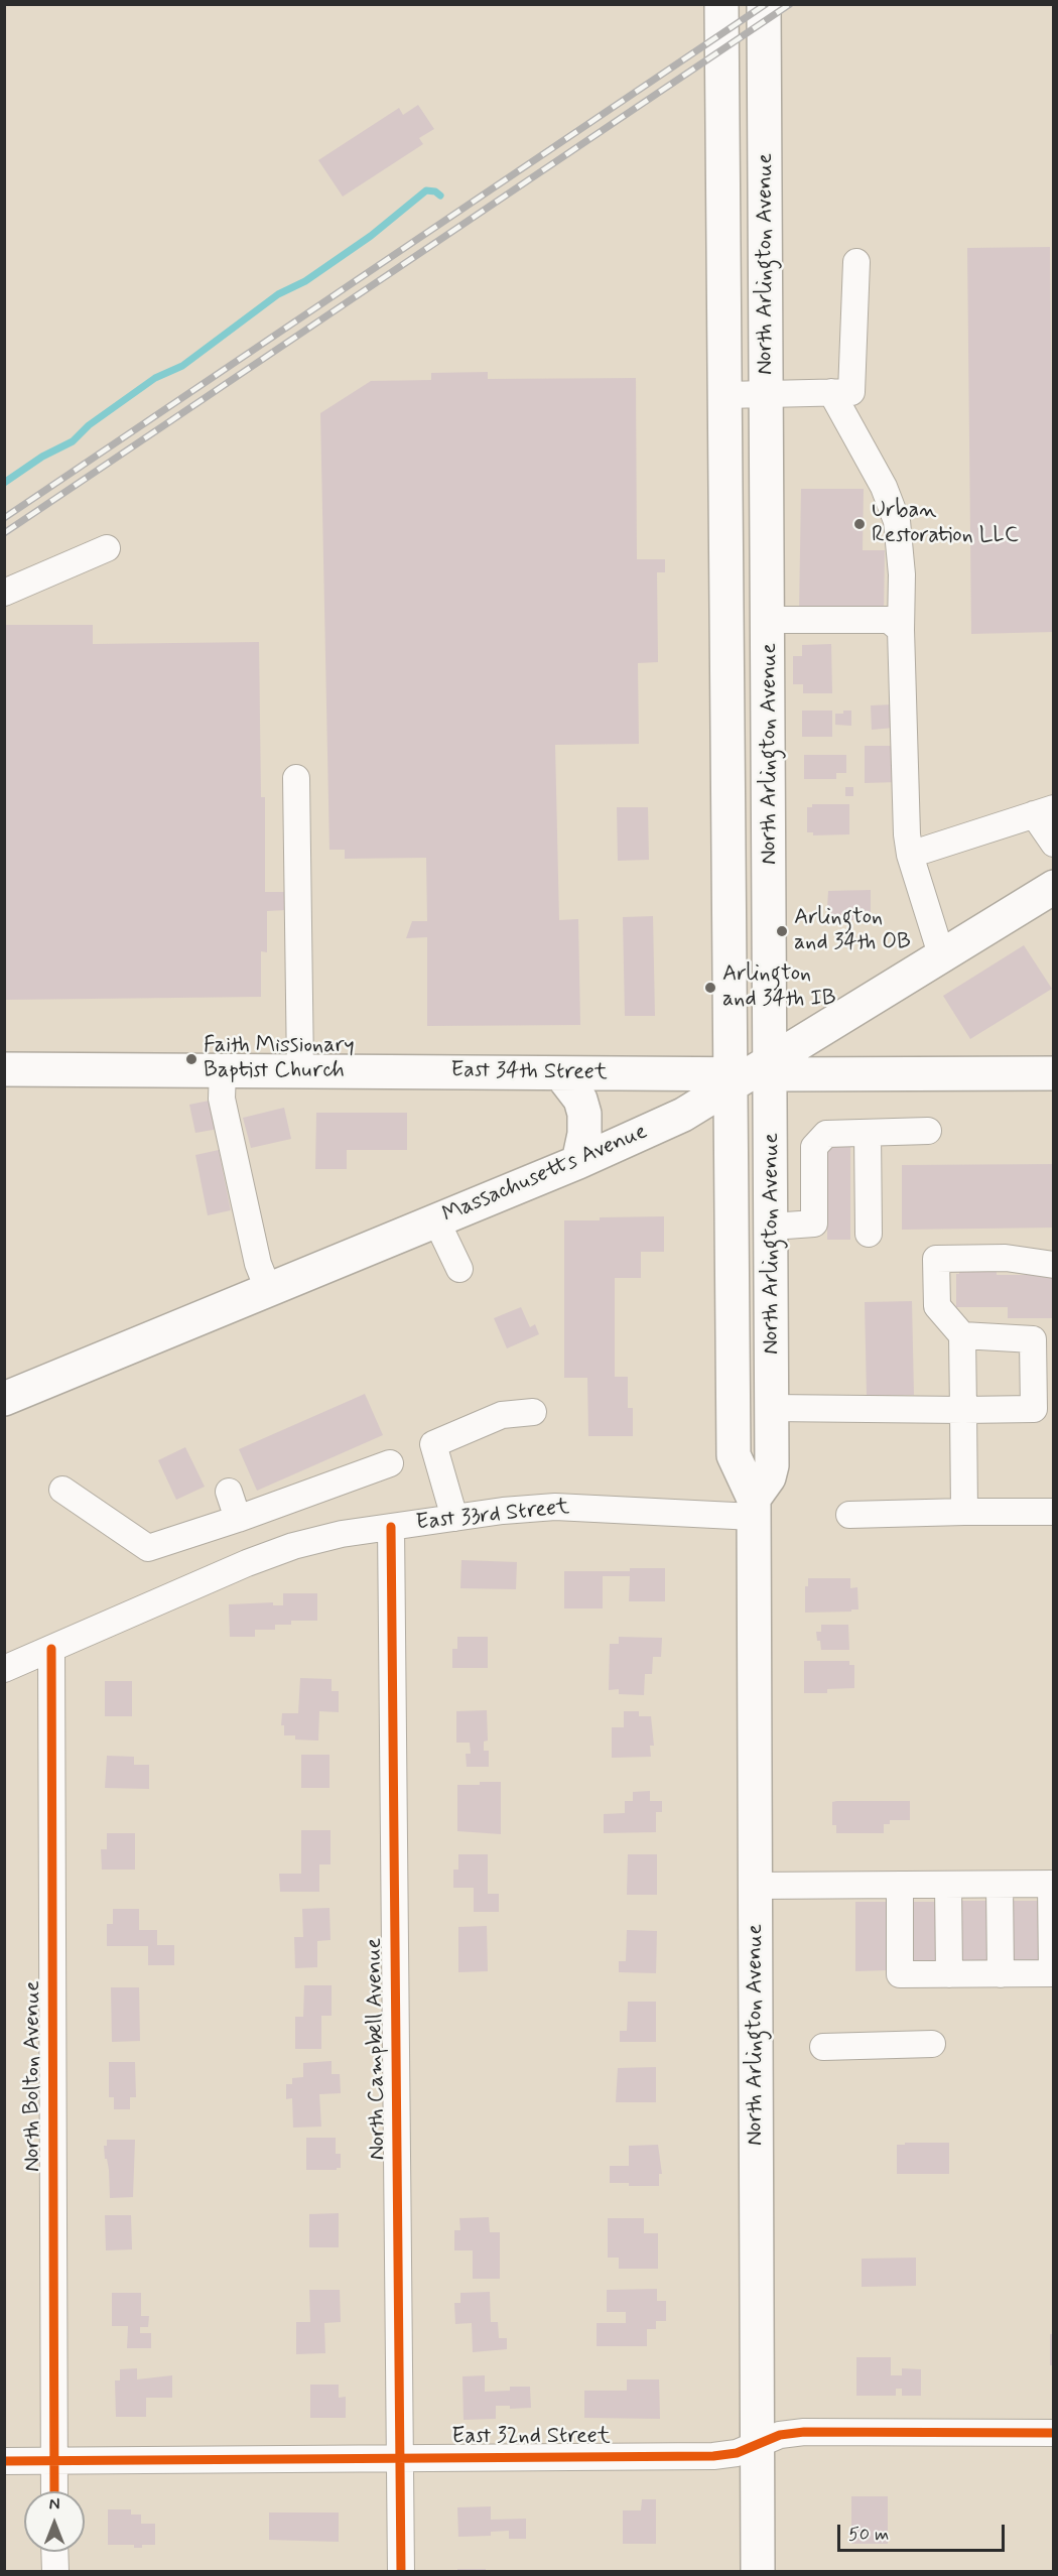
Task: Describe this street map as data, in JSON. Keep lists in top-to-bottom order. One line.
{"streets":{"main road":["North Arlington Avenue","East 34th Street","Massachusetts Avenue"],"street":["East 33rd Street","North Campbell Avenue","North Bolton Avenue","East 32nd Street"]},"crossings":[["North Arlington Avenue","East 34th Street"],["North Arlington Avenue","Massachusetts Avenue"],["North Arlington Avenue","East 33rd Street"],["North Arlington Avenue","East 32nd Street"],["East 34th Street","Massachusetts Avenue"],["East 33rd Street","North Campbell Avenue"],["East 33rd Street","North Bolton Avenue"],["North Campbell Avenue","East 32nd Street"],["North Bolton Avenue","East 32nd Street"]],"places":["Urban Restoration LLC","Arlington and 34th OB","Arlington and 34th IB","Faith Missionary Baptist Church"],"scale_bar":"50 m","north":"top"}
